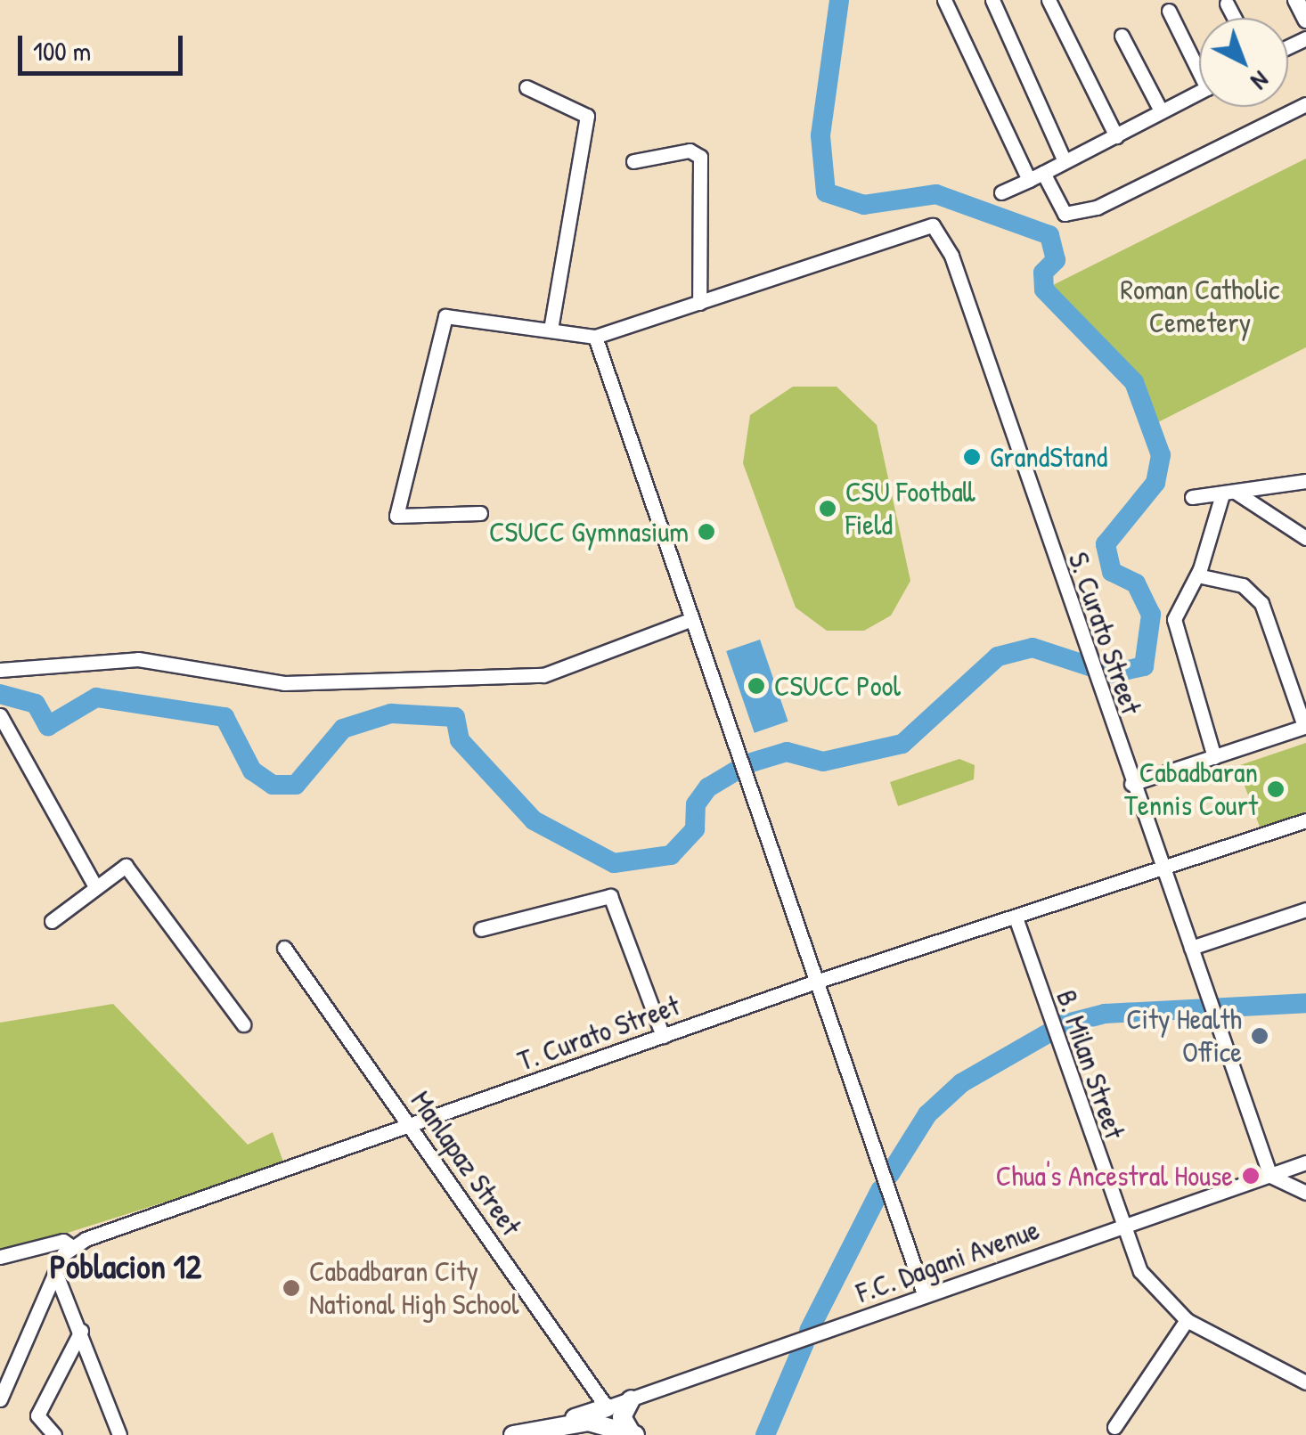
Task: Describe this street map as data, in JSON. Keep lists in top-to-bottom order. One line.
{"streets":{"street":["S. Curato Street","T. Curato Street","B. Milan Street","Manlapaz Street","F.C. Dagani Avenue"]},"crossings":[["S. Curato Street","T. Curato Street"],["S. Curato Street","F.C. Dagani Avenue"],["T. Curato Street","B. Milan Street"],["T. Curato Street","Manlapaz Street"],["B. Milan Street","F.C. Dagani Avenue"],["Manlapaz Street","F.C. Dagani Avenue"]],"districts":["Poblacion 12"],"parks":["Roman Catholic Cemetery"],"places":["GrandStand","CSU Football Field","CSUCC Gymnasium","CSUCC Pool","Cabadbaran Tennis Court","City Health Office","Chua's Ancestral House","Cabadbaran City National High School"],"scale_bar":"100 m","north":"bottom right"}
